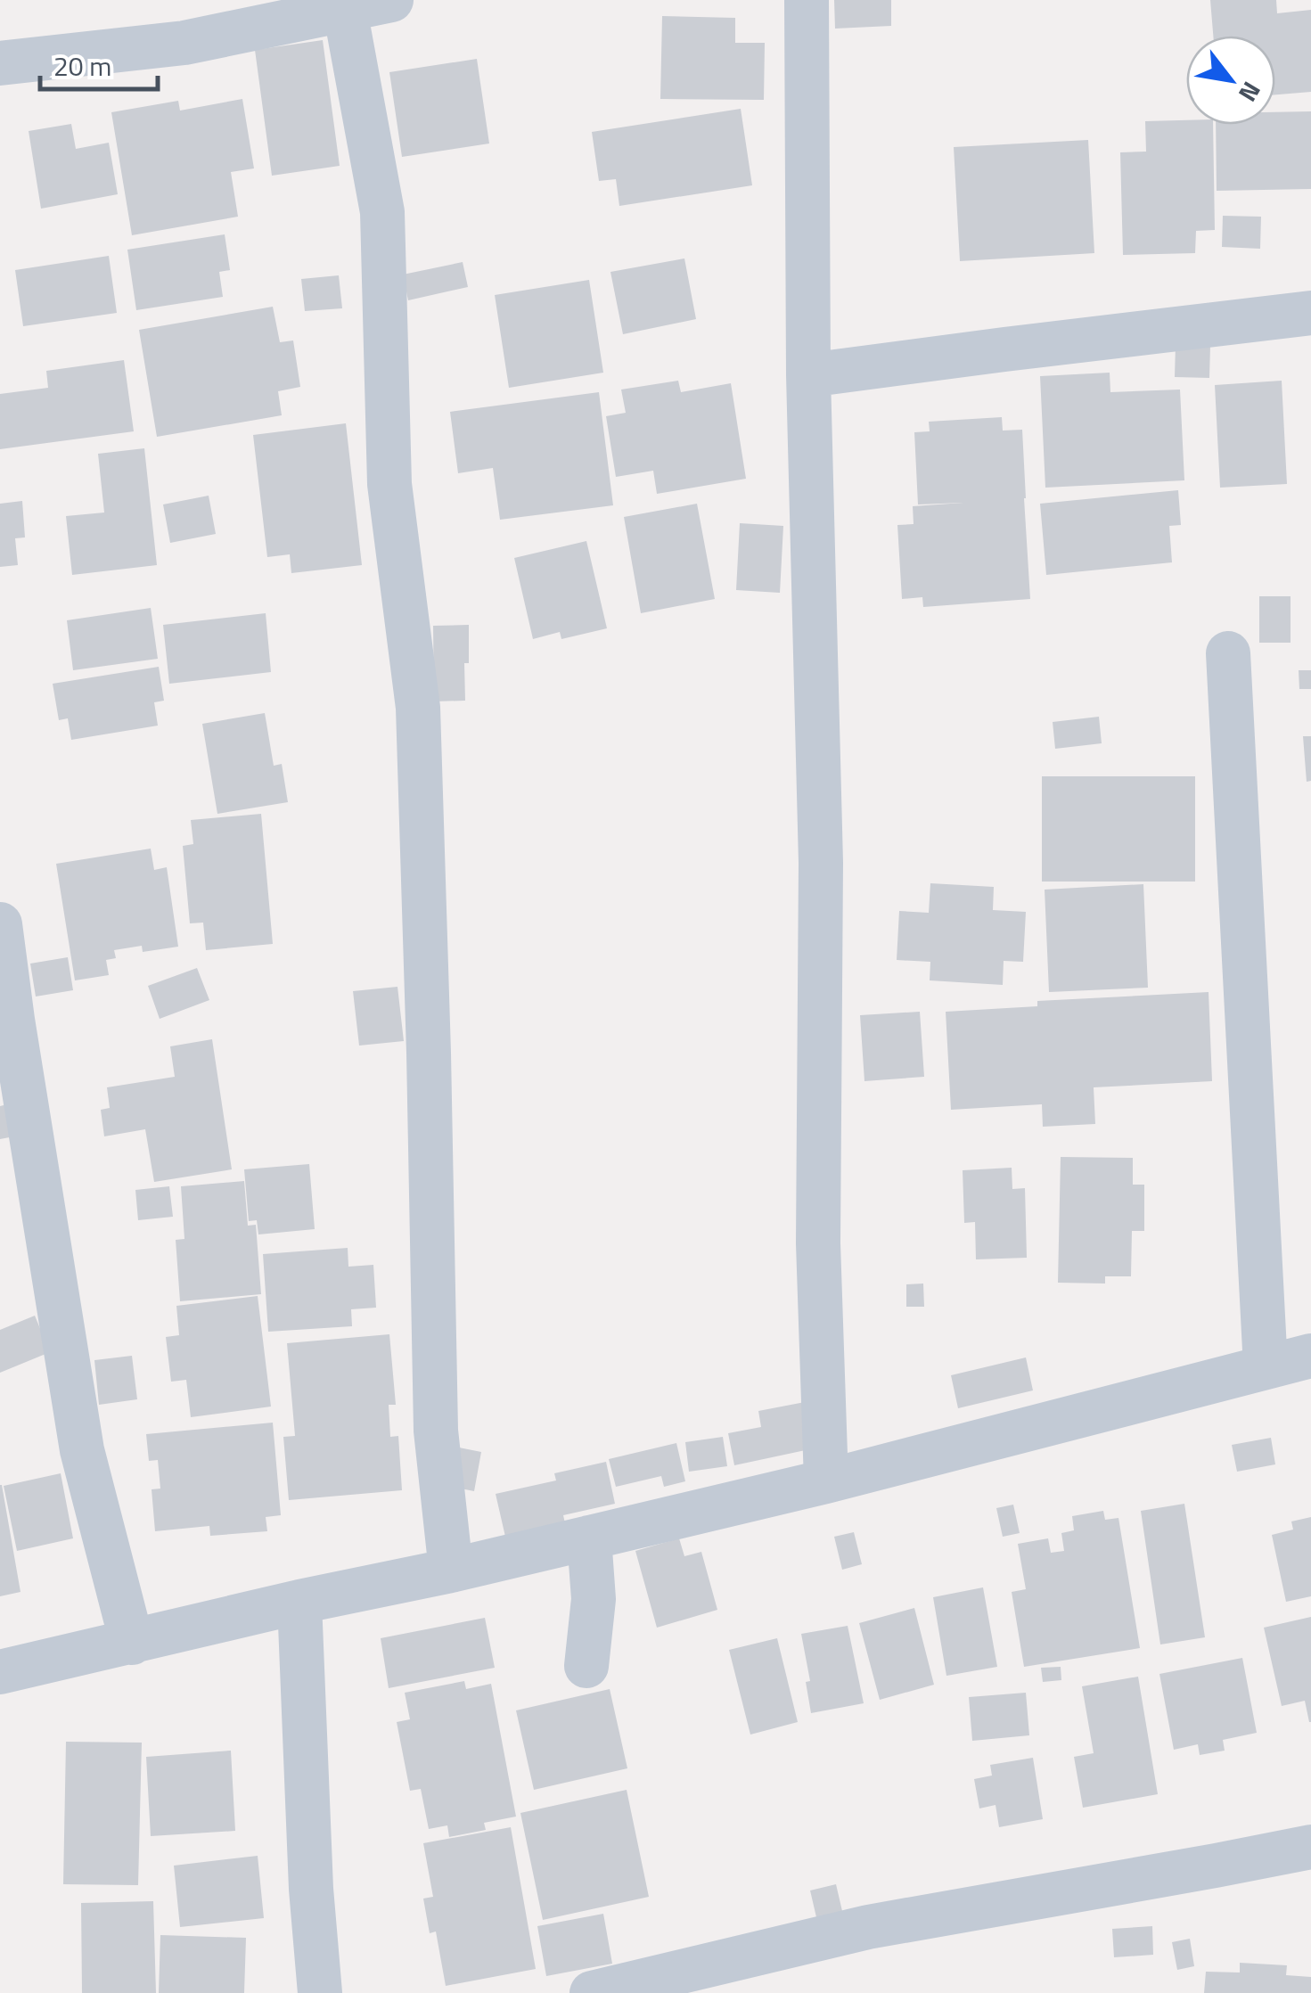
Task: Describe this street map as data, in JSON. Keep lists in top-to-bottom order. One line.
{"scale_bar":"20 m","north":"bottom right"}
